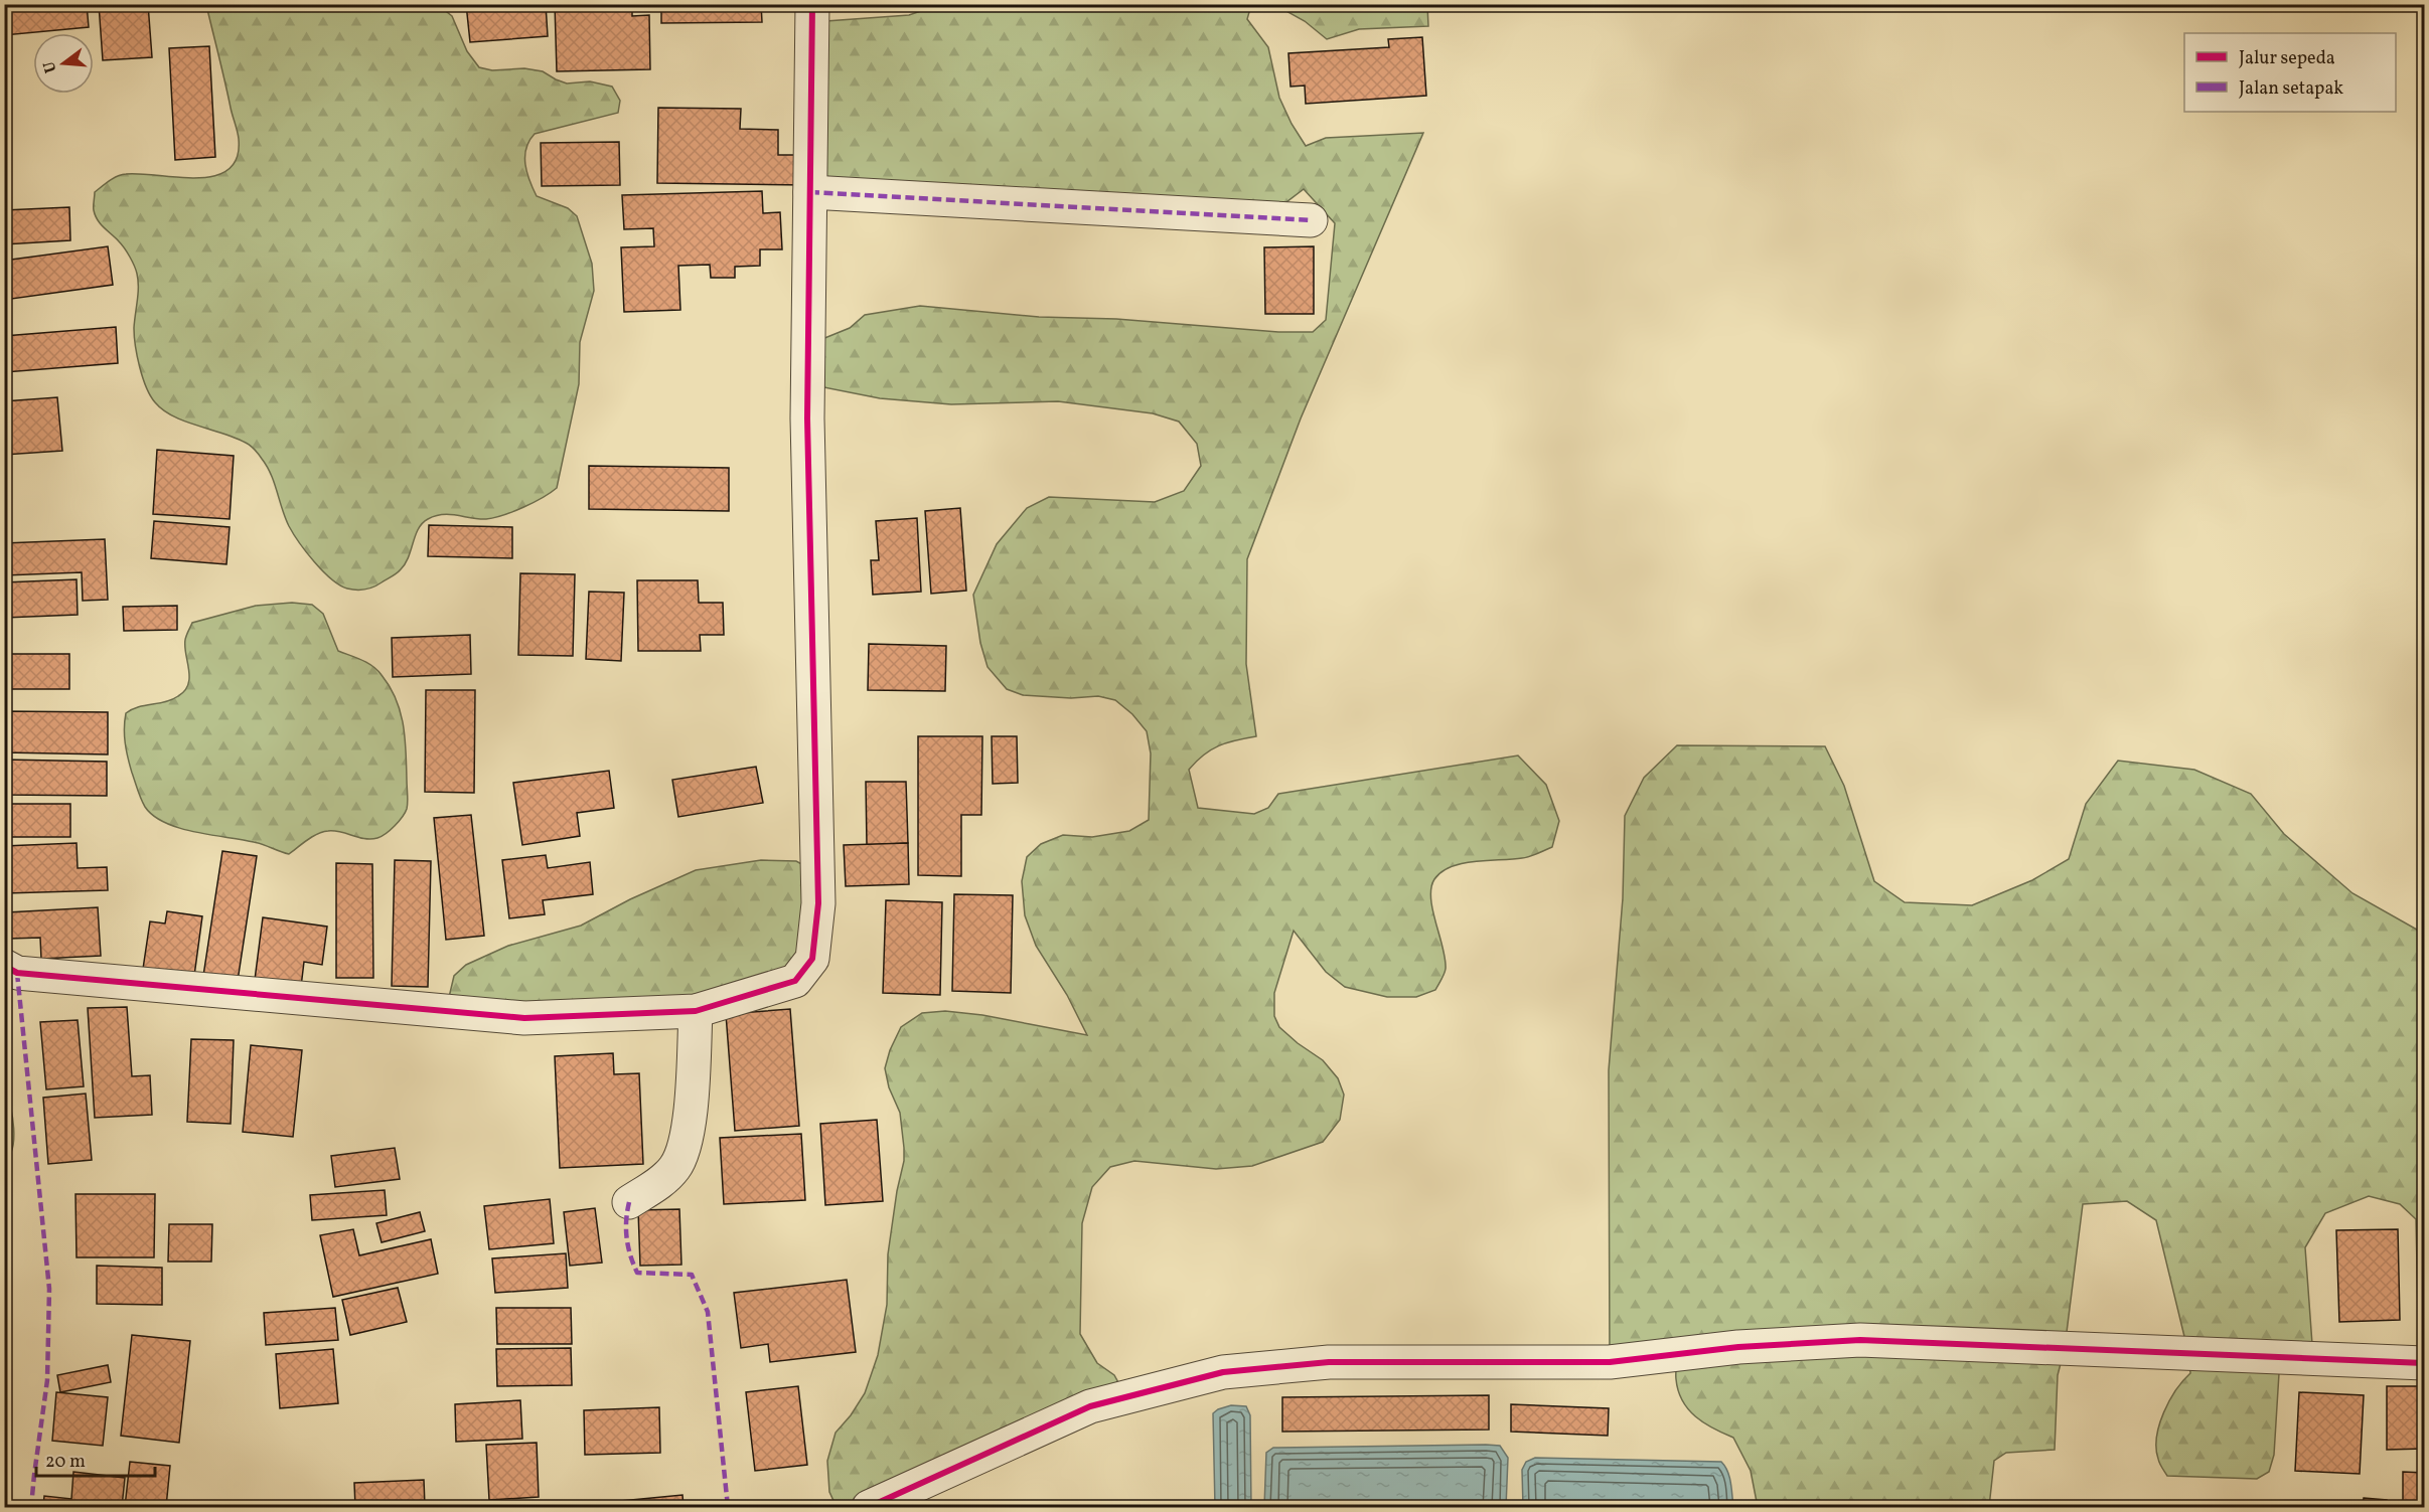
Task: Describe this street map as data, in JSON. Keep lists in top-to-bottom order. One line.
{"legend":["Jalur sepeda","Jalan setapak"],"scale_bar":"20 m","north":"left"}
